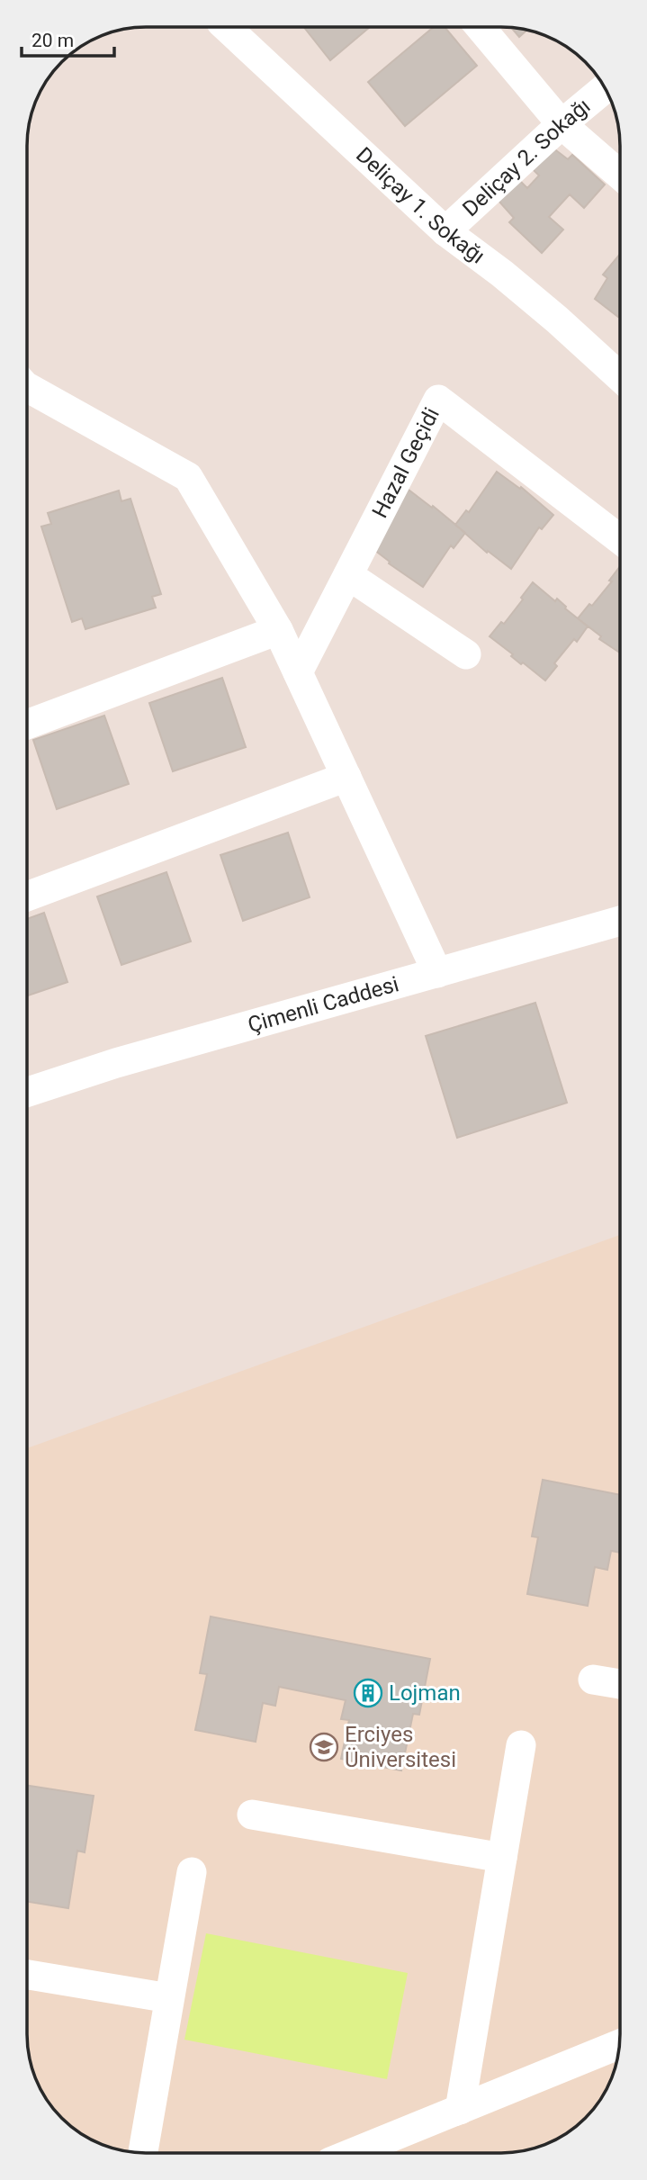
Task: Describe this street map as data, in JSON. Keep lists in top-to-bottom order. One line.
{"streets":{"street":["Deliçay 2. Sokağı","Deliçay 1. Sokağı","Hazal Geçidi","Çimenli Caddesi"]},"crossings":[["Deliçay 2. Sokağı","Deliçay 1. Sokağı"]],"places":{"building":["Lojman"],"school or university":["Erciyes Üniversitesi"]},"scale_bar":"20 m"}
